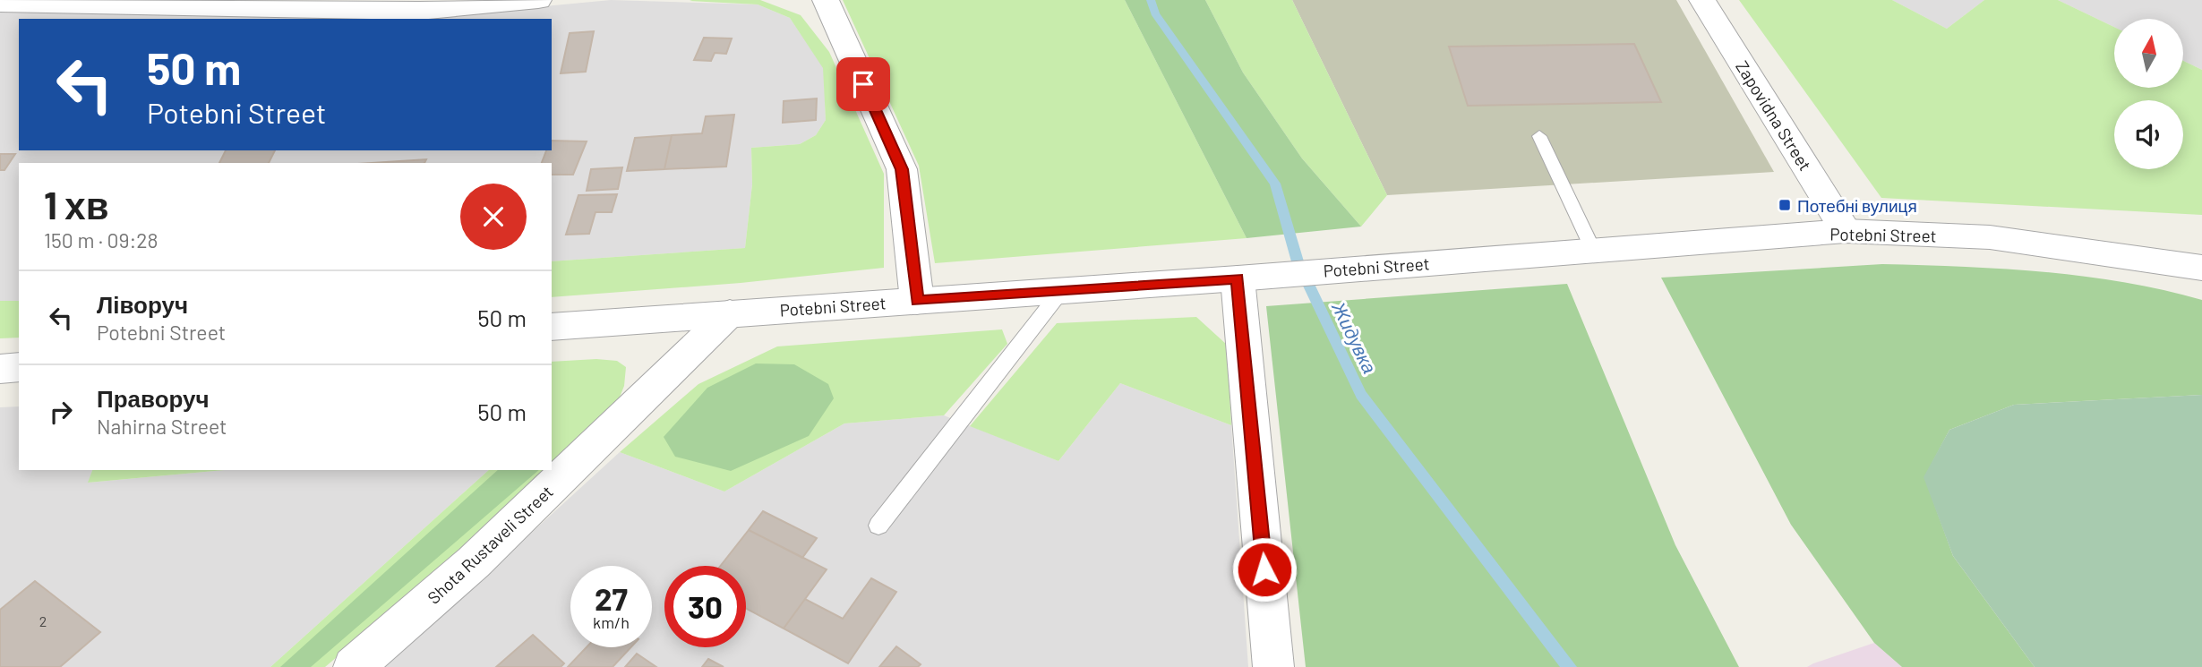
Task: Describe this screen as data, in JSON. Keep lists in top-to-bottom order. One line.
{"streets":{"street":["Zapovidna Street","Potebni Street","Shota Rustaveli Street"]},"crossings":[["Zapovidna Street","Potebni Street"],["Potebni Street","Shota Rustaveli Street"]],"water":["Жидувка"],"places":{"transit":["Потебні вулиця"]},"house_numbers":["2"],"north":"top","page":{"turn":["50 m","Potebni Street"],"heading":["1 хв","150 m · 09:28"],"list":[{"name":"Ліворуч","note":"Potebni Street","value":"50 m"},{"name":"Праворуч","note":"Nahirna Street","value":"50 m"}],"speed":"27 km/h","limit":"30"}}
